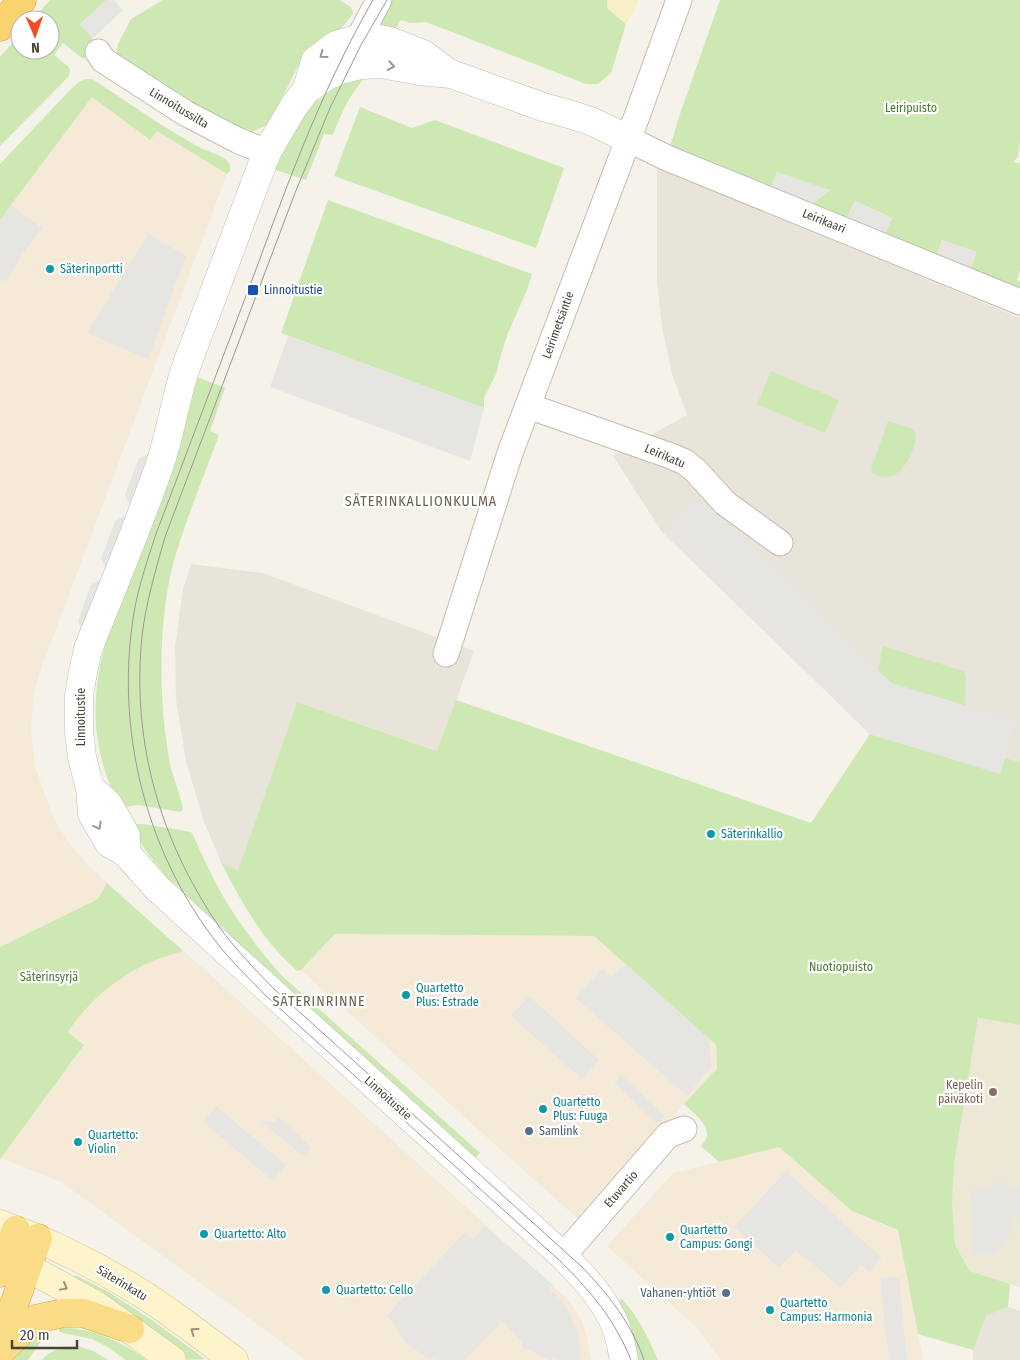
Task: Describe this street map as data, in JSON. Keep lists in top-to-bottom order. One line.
{"streets":{"main road":["Säterinkatu"],"street":["Linnoitussilta","Leirikaari","Leirimetsäntie","Leirikatu","Linnoitustie","Etuvartio"]},"crossings":[["Linnoitussilta","Linnoitustie"],["Leirikaari","Leirimetsäntie"],["Leirikaari","Linnoitustie"],["Leirimetsäntie","Leirikatu"],["Leirimetsäntie","Linnoitustie"],["Linnoitustie","Etuvartio"]],"districts":["SÄTERINKALLIONKULMA","SÄTERINRINNE"],"parks":["Leiripuisto","Nuotiopuisto","Säterinsyrjä"],"places":{"other":["Säterinportti","Säterinkallio","Quartetto Plus: Estrade","Kepelin päiväkoti","Quartetto Plus: Fuuga","Samlink","Quartetto: Violin","Quartetto: Alto","Quartetto Campus: Gongi","Quartetto: Cello","Vahanen-yhtiöt","Quartetto Campus: Harmonia"],"transit":["Linnoitustie"]},"scale_bar":"20 m","north":"bottom"}
